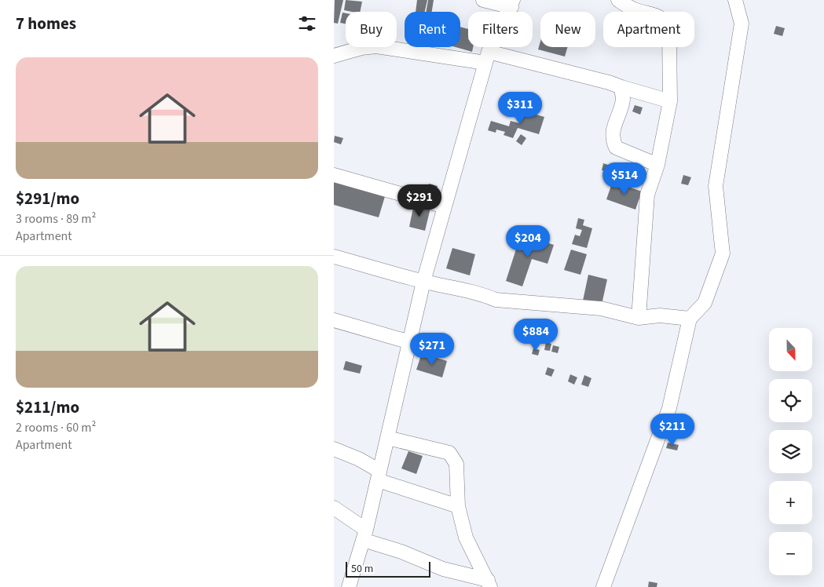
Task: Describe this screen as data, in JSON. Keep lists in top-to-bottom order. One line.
{"scale_bar":"50 m","north":"bottom","page":{"heading":"7 homes","chip":["Buy","Rent","Filters","New","Apartment"],"list":[{"name":"$291/mo","note":"3 rooms · 89 m² · Apartment"},{"name":"$211/mo","note":"2 rooms · 60 m² · Apartment"}],"price":["$311","$514","$291","$204","$884","$271","$211"],"map_buttons":["+","−"],"scale":"50 m"}}
